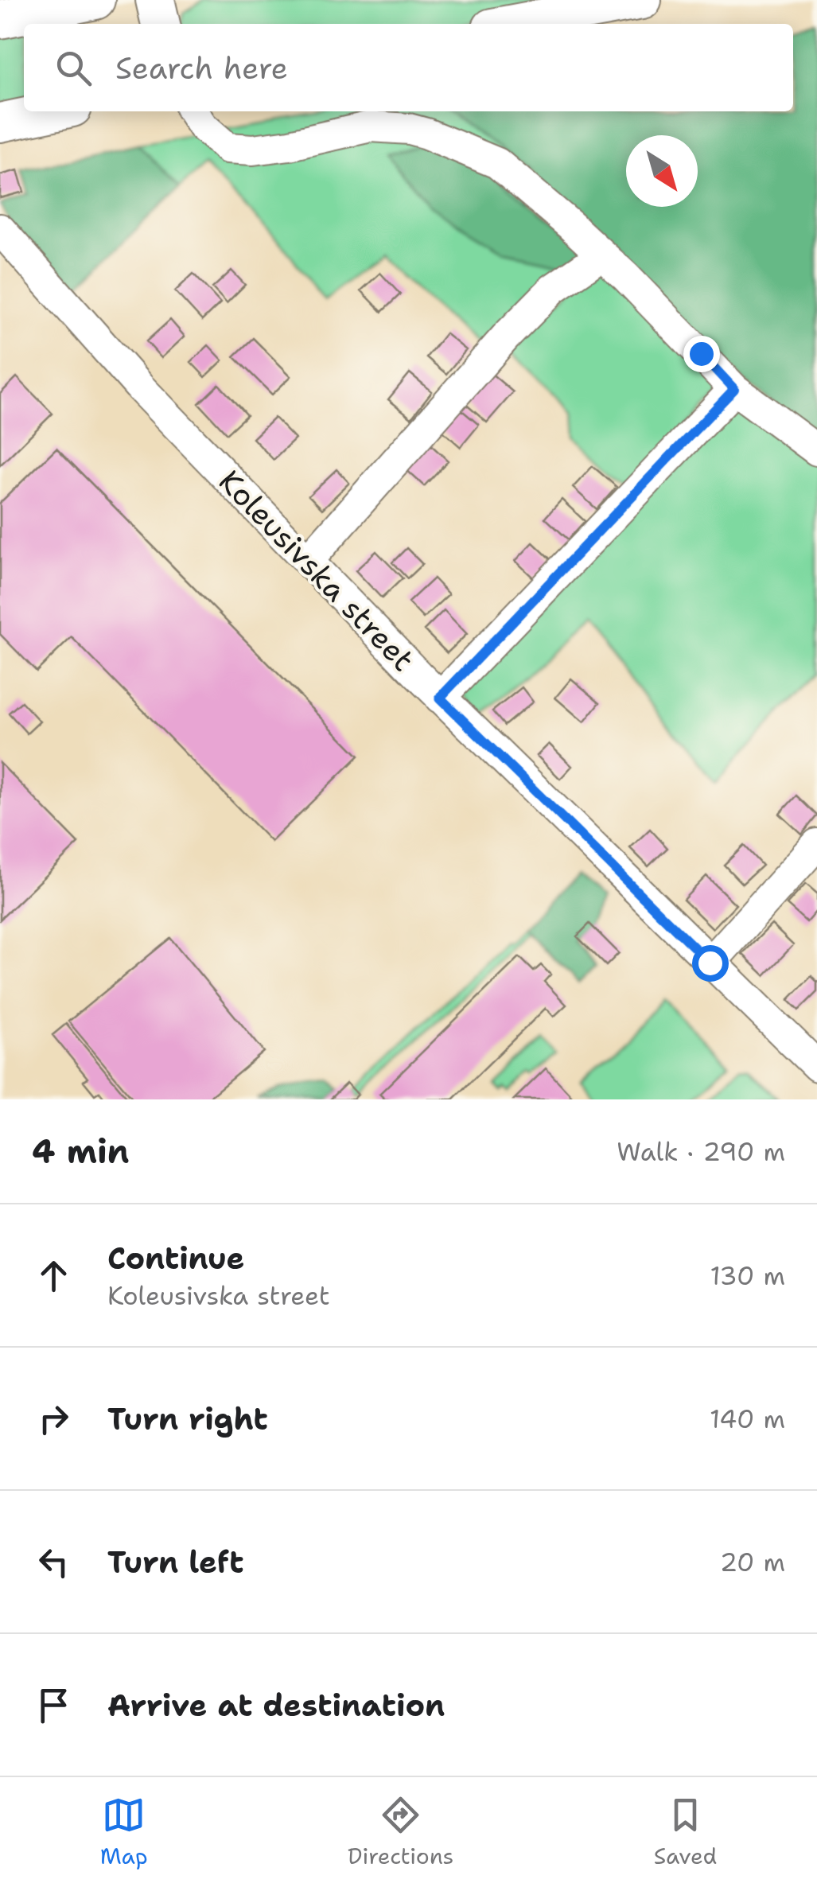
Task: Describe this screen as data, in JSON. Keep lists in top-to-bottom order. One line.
{"streets":{"street":["Koleusivska street"]},"north":"bottom right","page":{"search":"Search here","heading":["4 min","Walk · 290 m"],"list":[["Continue","Koleusivska street","130 m"],["Turn right","140 m"],["Turn left","20 m"],"Arrive at destination"],"nav":["Map","Directions","Saved"]}}
